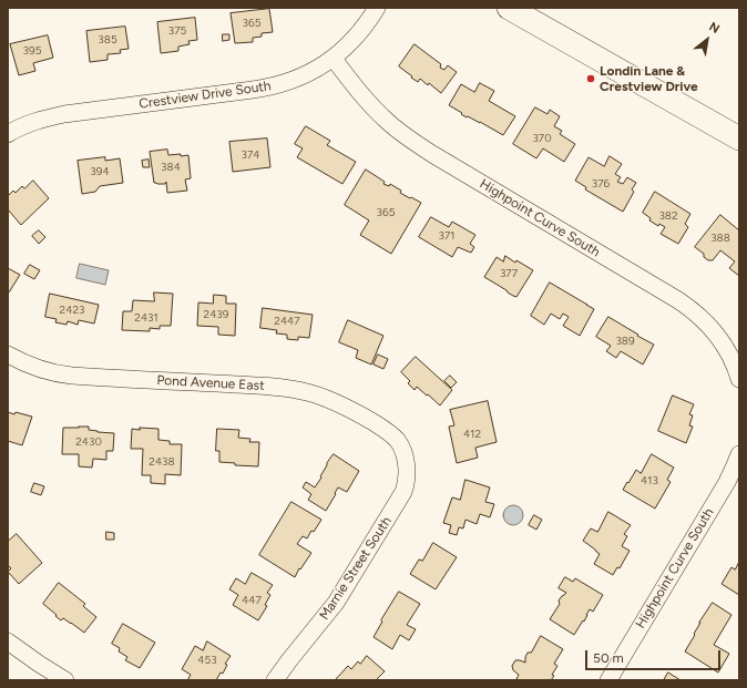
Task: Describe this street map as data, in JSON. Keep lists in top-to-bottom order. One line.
{"streets":{"street":["Crestview Drive South","Highpoint Curve South","Pond Avenue East","Marnie Street South"]},"crossings":[["Crestview Drive South","Highpoint Curve South"],["Pond Avenue East","Marnie Street South"]],"places":["Londin Lane & Crestview Drive"],"house_numbers":["365","375","385","395","370","374","384","394","376","365","382","371","388","377","2423","2439","2431","2447","389","412","2430","2438","413","447","453"],"scale_bar":"50 m","north":"top right"}
